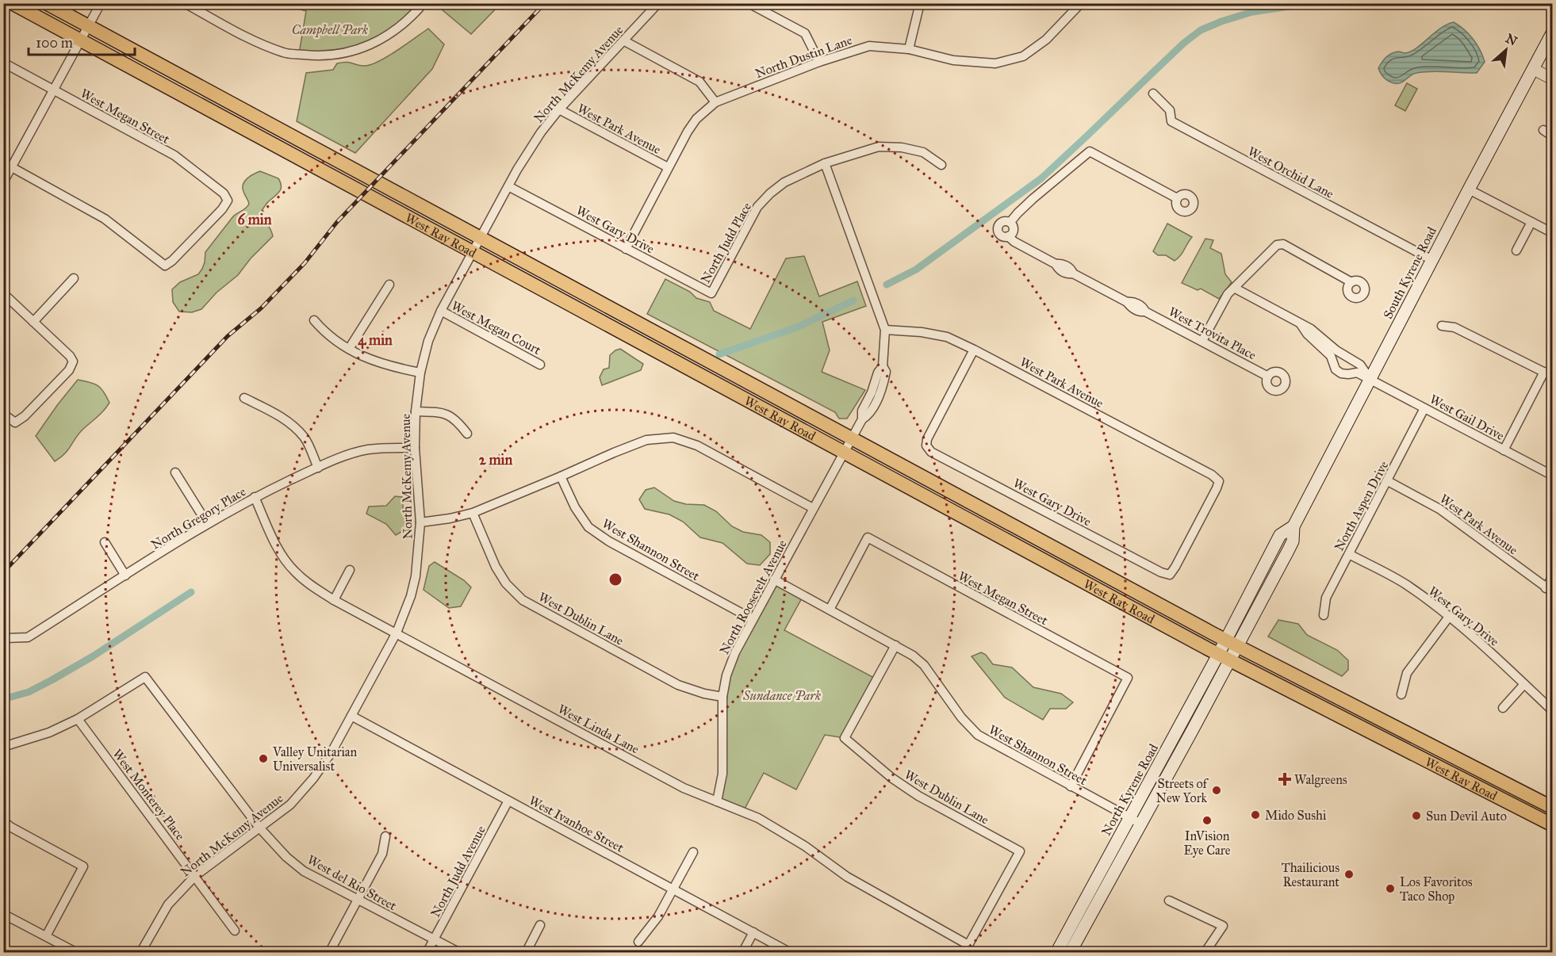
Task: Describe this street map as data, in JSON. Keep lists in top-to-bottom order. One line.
{"streets":{"main road":["West Ray Road","South Kyrene Road","North Kyrene Road"],"street":["North Dustin Lane","North McKemy Avenue","West Megan Street","West Park Avenue","West Orchid Lane","West Gary Drive","North Judd Place","West Megan Court","West Trovita Place","West Gail Drive","North Aspen Drive","North Gregory Place","West Shannon Street","North Roosevelt Avenue","West Dublin Lane","West Linda Lane","West Monterey Place","West Ivanhoe Street","North Judd Avenue","West del Rio Street"]},"crossings":[["North Dustin Lane","West Park Avenue"],["North Dustin Lane","West Gary Drive"],["North McKemy Avenue","West Park Avenue"],["North McKemy Avenue","West Gary Drive"],["North McKemy Avenue","West Ray Road"],["North McKemy Avenue","West Megan Court"],["North McKemy Avenue","North Gregory Place"],["North McKemy Avenue","West Linda Lane"],["North McKemy Avenue","West Monterey Place"],["North McKemy Avenue","West Ivanhoe Street"],["North McKemy Avenue","West del Rio Street"],["West Megan Street","West Shannon Street"],["West Park Avenue","West Gary Drive"],["West Park Avenue","North Aspen Drive"],["West Park Avenue","North Roosevelt Avenue"],["West Orchid Lane","South Kyrene Road"],["West Gary Drive","North Judd Place"],["West Gary Drive","North Aspen Drive"],["West Ray Road","South Kyrene Road"],["West Ray Road","North Roosevelt Avenue"],["West Ray Road","North Kyrene Road"],["North Judd Place","North Roosevelt Avenue"],["South Kyrene Road","West Gail Drive"],["South Kyrene Road","North Kyrene Road"],["West Gail Drive","North Aspen Drive"],["North Gregory Place","West Linda Lane"],["West Shannon Street","North Roosevelt Avenue"],["West Shannon Street","West Dublin Lane"],["West Shannon Street","North Kyrene Road"],["North Roosevelt Avenue","West Dublin Lane"],["North Roosevelt Avenue","West Linda Lane"],["West Dublin Lane","West Linda Lane"],["West Monterey Place","West del Rio Street"],["West Ivanhoe Street","North Judd Avenue"],["North Judd Avenue","West del Rio Street"]],"parks":["Campbell Park","Sundance Park"],"places":{"other":["Valley Unitarian Universalist","Streets of New York","Mido Sushi","Sun Devil Auto","InVision Eye Care","Thailicious Restaurant","Los Favoritos Taco Shop"],"health":["Walgreens"]},"scale_bar":"100 m","north":"top right","rings":["6 min","4 min","2 min"]}
